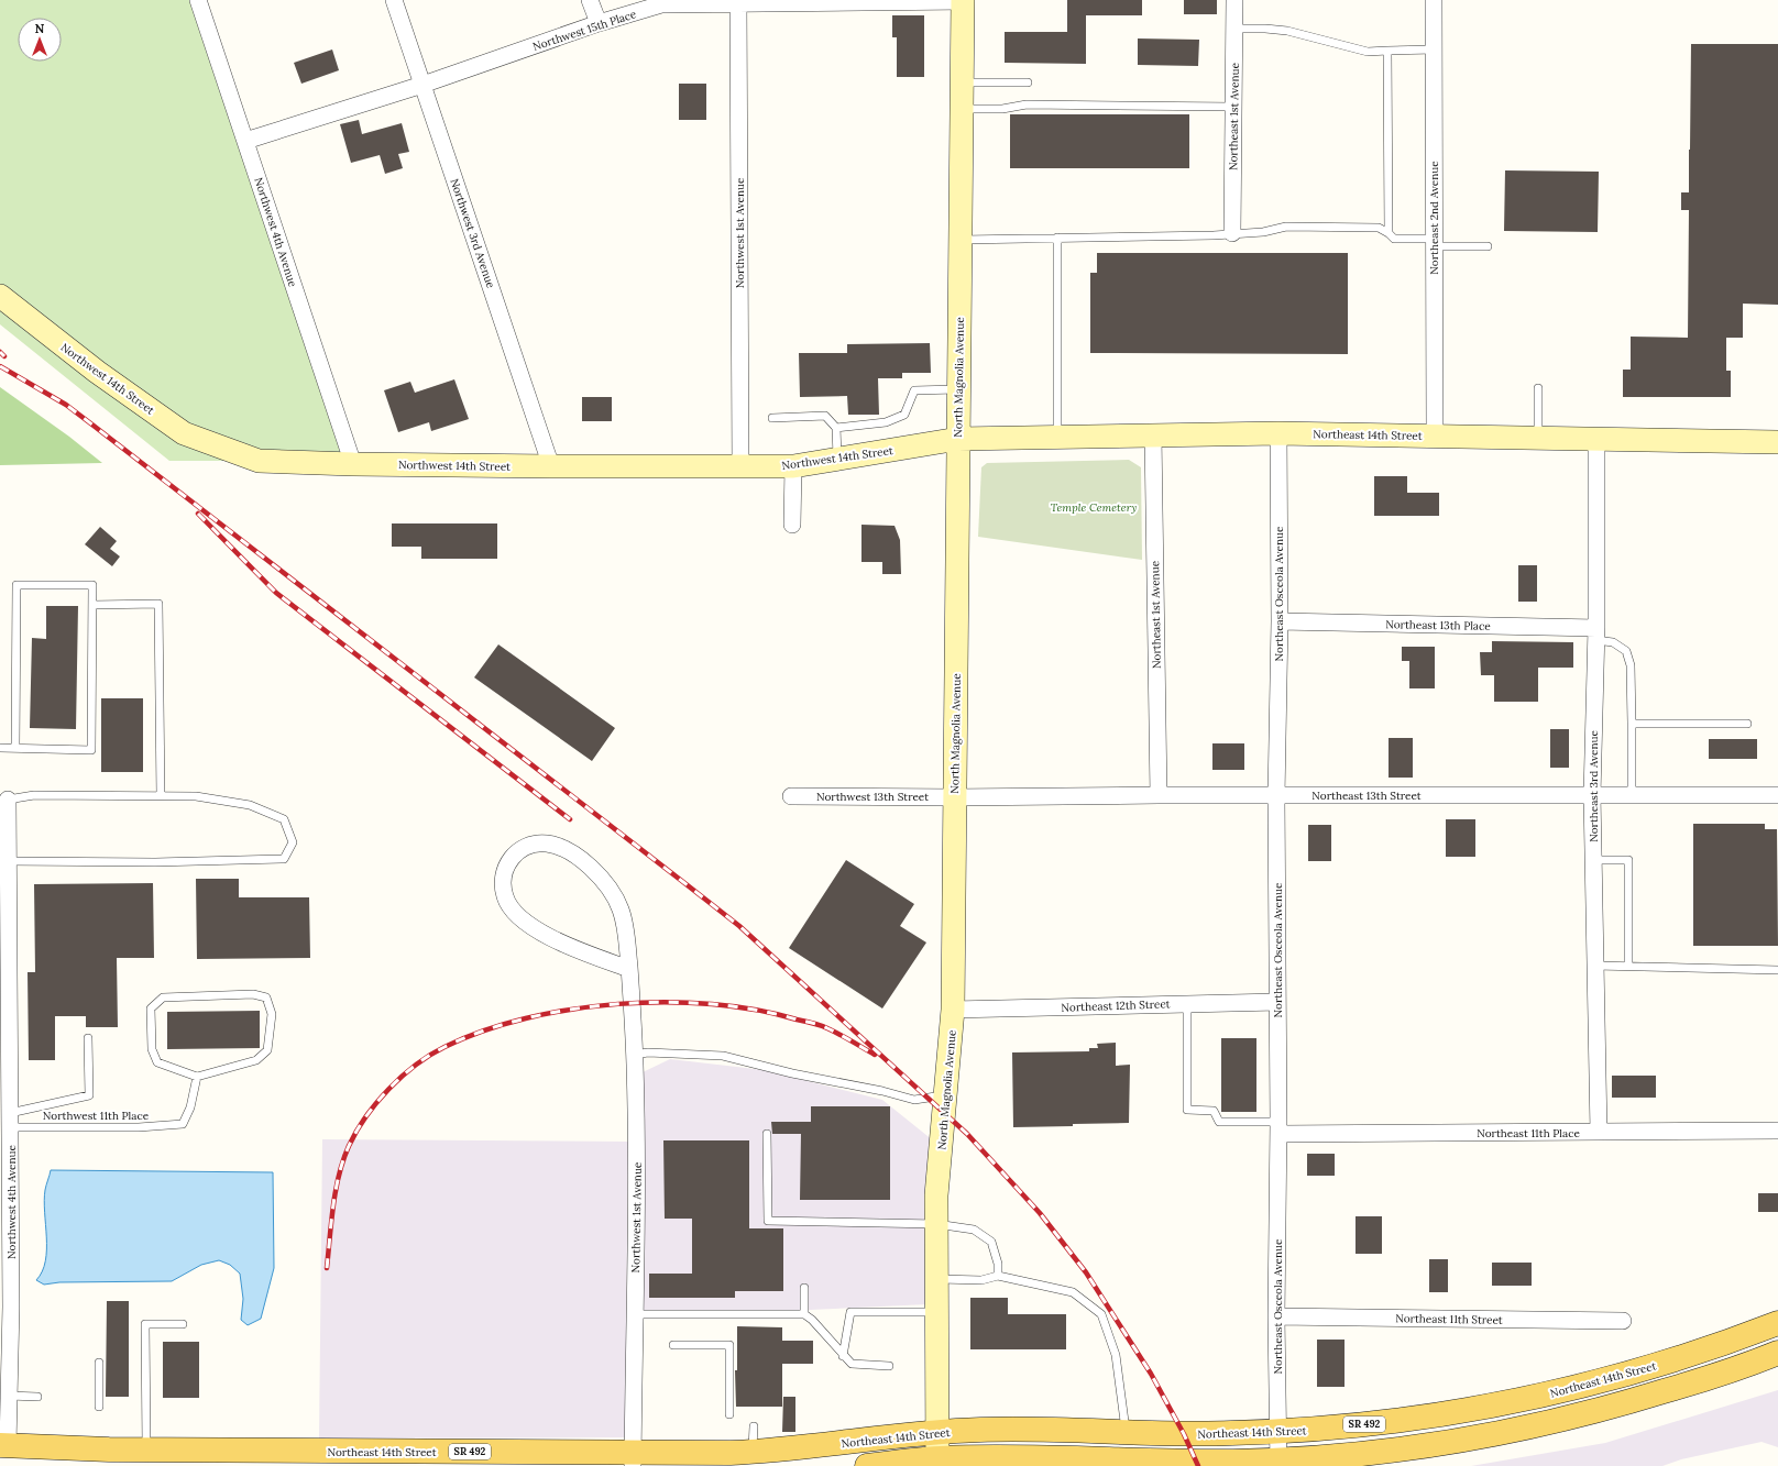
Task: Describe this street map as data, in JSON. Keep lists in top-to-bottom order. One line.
{"streets":{"main road":["Northeast 14th Street","SR 492"],"street":["Northwest 15th Place","Northeast 1st Avenue","Northeast 2nd Avenue","Northwest 4th Avenue","Northwest 3rd Avenue","Northwest 1st Avenue","North Magnolia Avenue","Northwest 14th Street","Northeast Osceola Avenue","Northeast 13th Place","Northeast 3rd Avenue","Northeast 13th Street","Northwest 13th Street","Northeast 12th Street","Northeast 11th Place","Northeast 11th Street"],"lane":["Northwest 11th Place"]},"crossings":[["Northwest 15th Place","Northwest 4th Avenue"],["Northwest 15th Place","Northwest 3rd Avenue"],["Northwest 15th Place","Northwest 1st Avenue"],["Northwest 15th Place","North Magnolia Avenue"],["Northeast 1st Avenue","Northeast 14th Street"],["Northeast 1st Avenue","Northeast 13th Street"],["Northeast 2nd Avenue","Northeast 14th Street"],["Northwest 4th Avenue","Northwest 14th Street"],["Northwest 4th Avenue","Northeast 14th Street"],["Northwest 4th Avenue","Northwest 11th Place"],["Northwest 3rd Avenue","Northwest 14th Street"],["Northwest 1st Avenue","Northwest 14th Street"],["Northwest 1st Avenue","Northeast 14th Street"],["North Magnolia Avenue","Northwest 14th Street"],["North Magnolia Avenue","Northeast 14th Street"],["North Magnolia Avenue","Northeast 13th Street"],["North Magnolia Avenue","Northwest 13th Street"],["North Magnolia Avenue","Northeast 12th Street"],["Northwest 14th Street","Northeast 14th Street"],["Northeast 14th Street","Northeast Osceola Avenue"],["Northeast 14th Street","Northeast 3rd Avenue"],["Northeast Osceola Avenue","Northeast 13th Place"],["Northeast Osceola Avenue","Northeast 13th Street"],["Northeast Osceola Avenue","Northeast 12th Street"],["Northeast Osceola Avenue","Northeast 11th Place"],["Northeast Osceola Avenue","Northeast 11th Street"],["Northeast 13th Place","Northeast 3rd Avenue"],["Northeast 3rd Avenue","Northeast 13th Street"],["Northeast 3rd Avenue","Northeast 11th Place"],["Northeast 13th Street","Northwest 13th Street"]],"parks":["Temple Cemetery"],"north":"top"}
